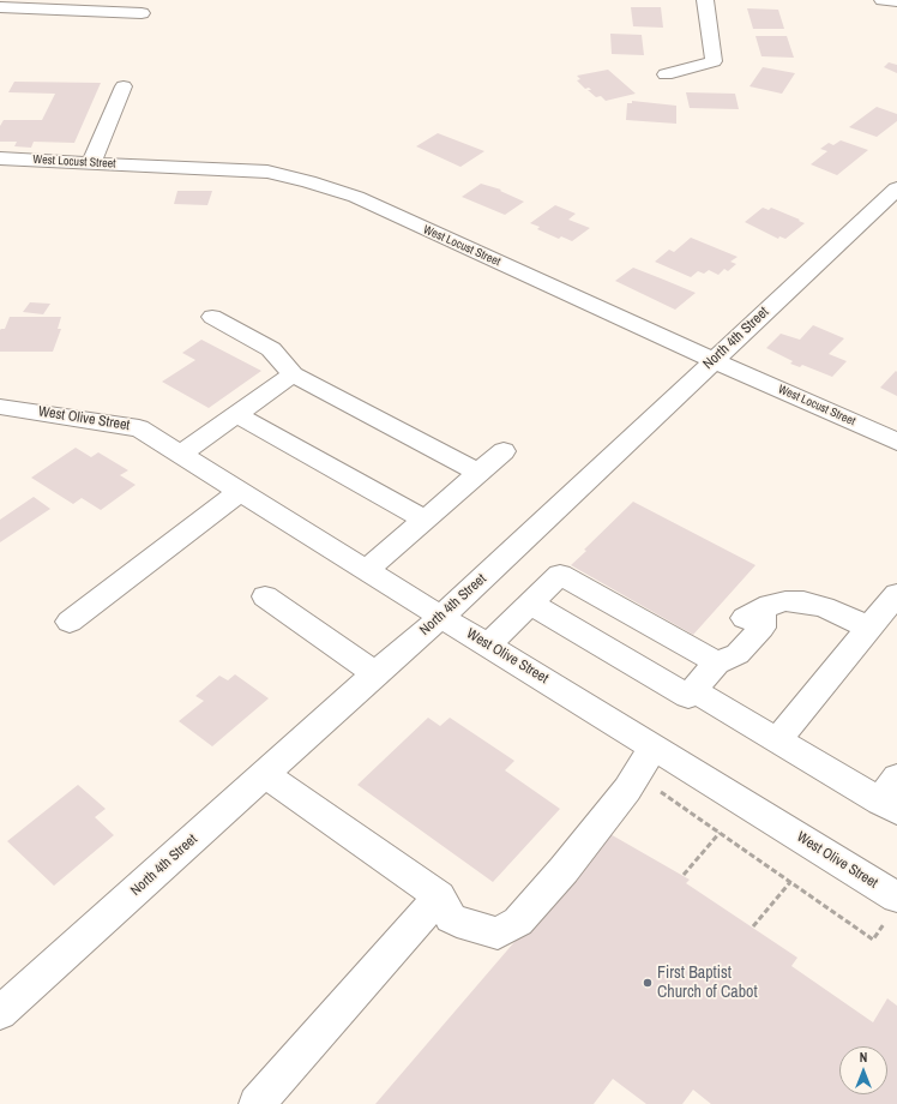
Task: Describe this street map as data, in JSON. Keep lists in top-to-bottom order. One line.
{"streets":{"street":["West Locust Street","North 4th Street","West Olive Street"]},"crossings":[["West Locust Street","North 4th Street"],["North 4th Street","West Olive Street"]],"places":["First Baptist Church of Cabot"],"north":"top"}
